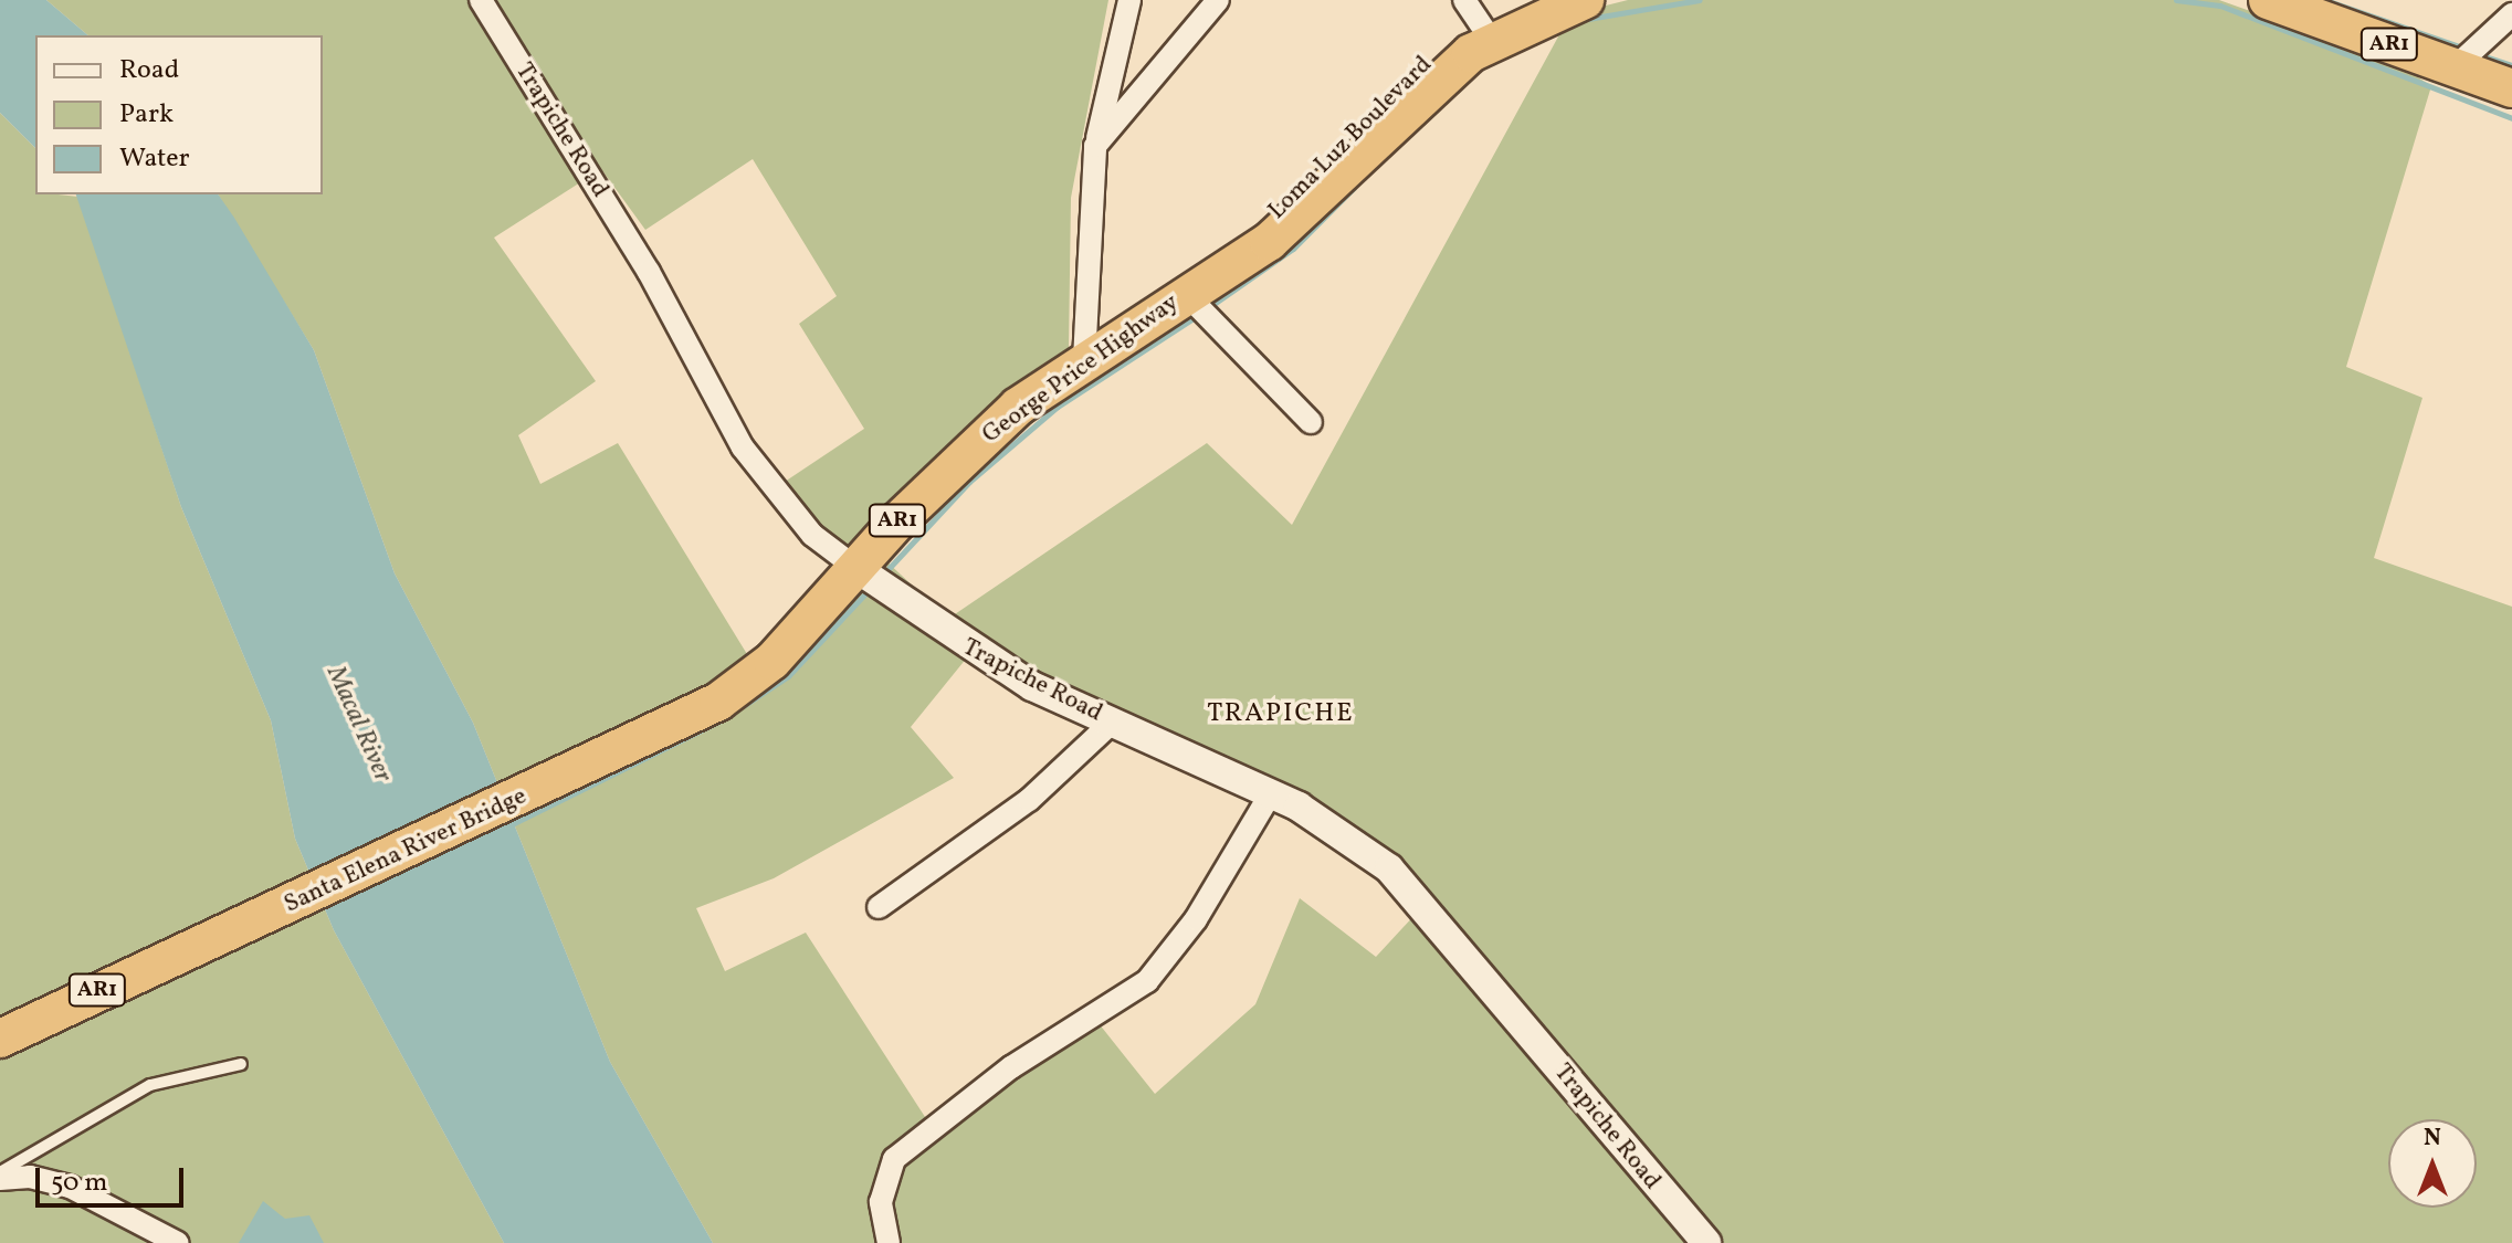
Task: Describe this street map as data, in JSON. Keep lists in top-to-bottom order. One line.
{"streets":{"highway":["AR1","Loma Luz Boulevard","George Price Highway","Santa Elena River Bridge"],"street":["Trapiche Road"]},"crossings":[["AR1","Loma Luz Boulevard"],["Trapiche Road","George Price Highway"],["Loma Luz Boulevard","George Price Highway"],["George Price Highway","Santa Elena River Bridge"]],"districts":["TRAPICHE"],"water":["Macal River"],"legend":["Road","Park","Water"],"scale_bar":"50 m","north":"top"}
